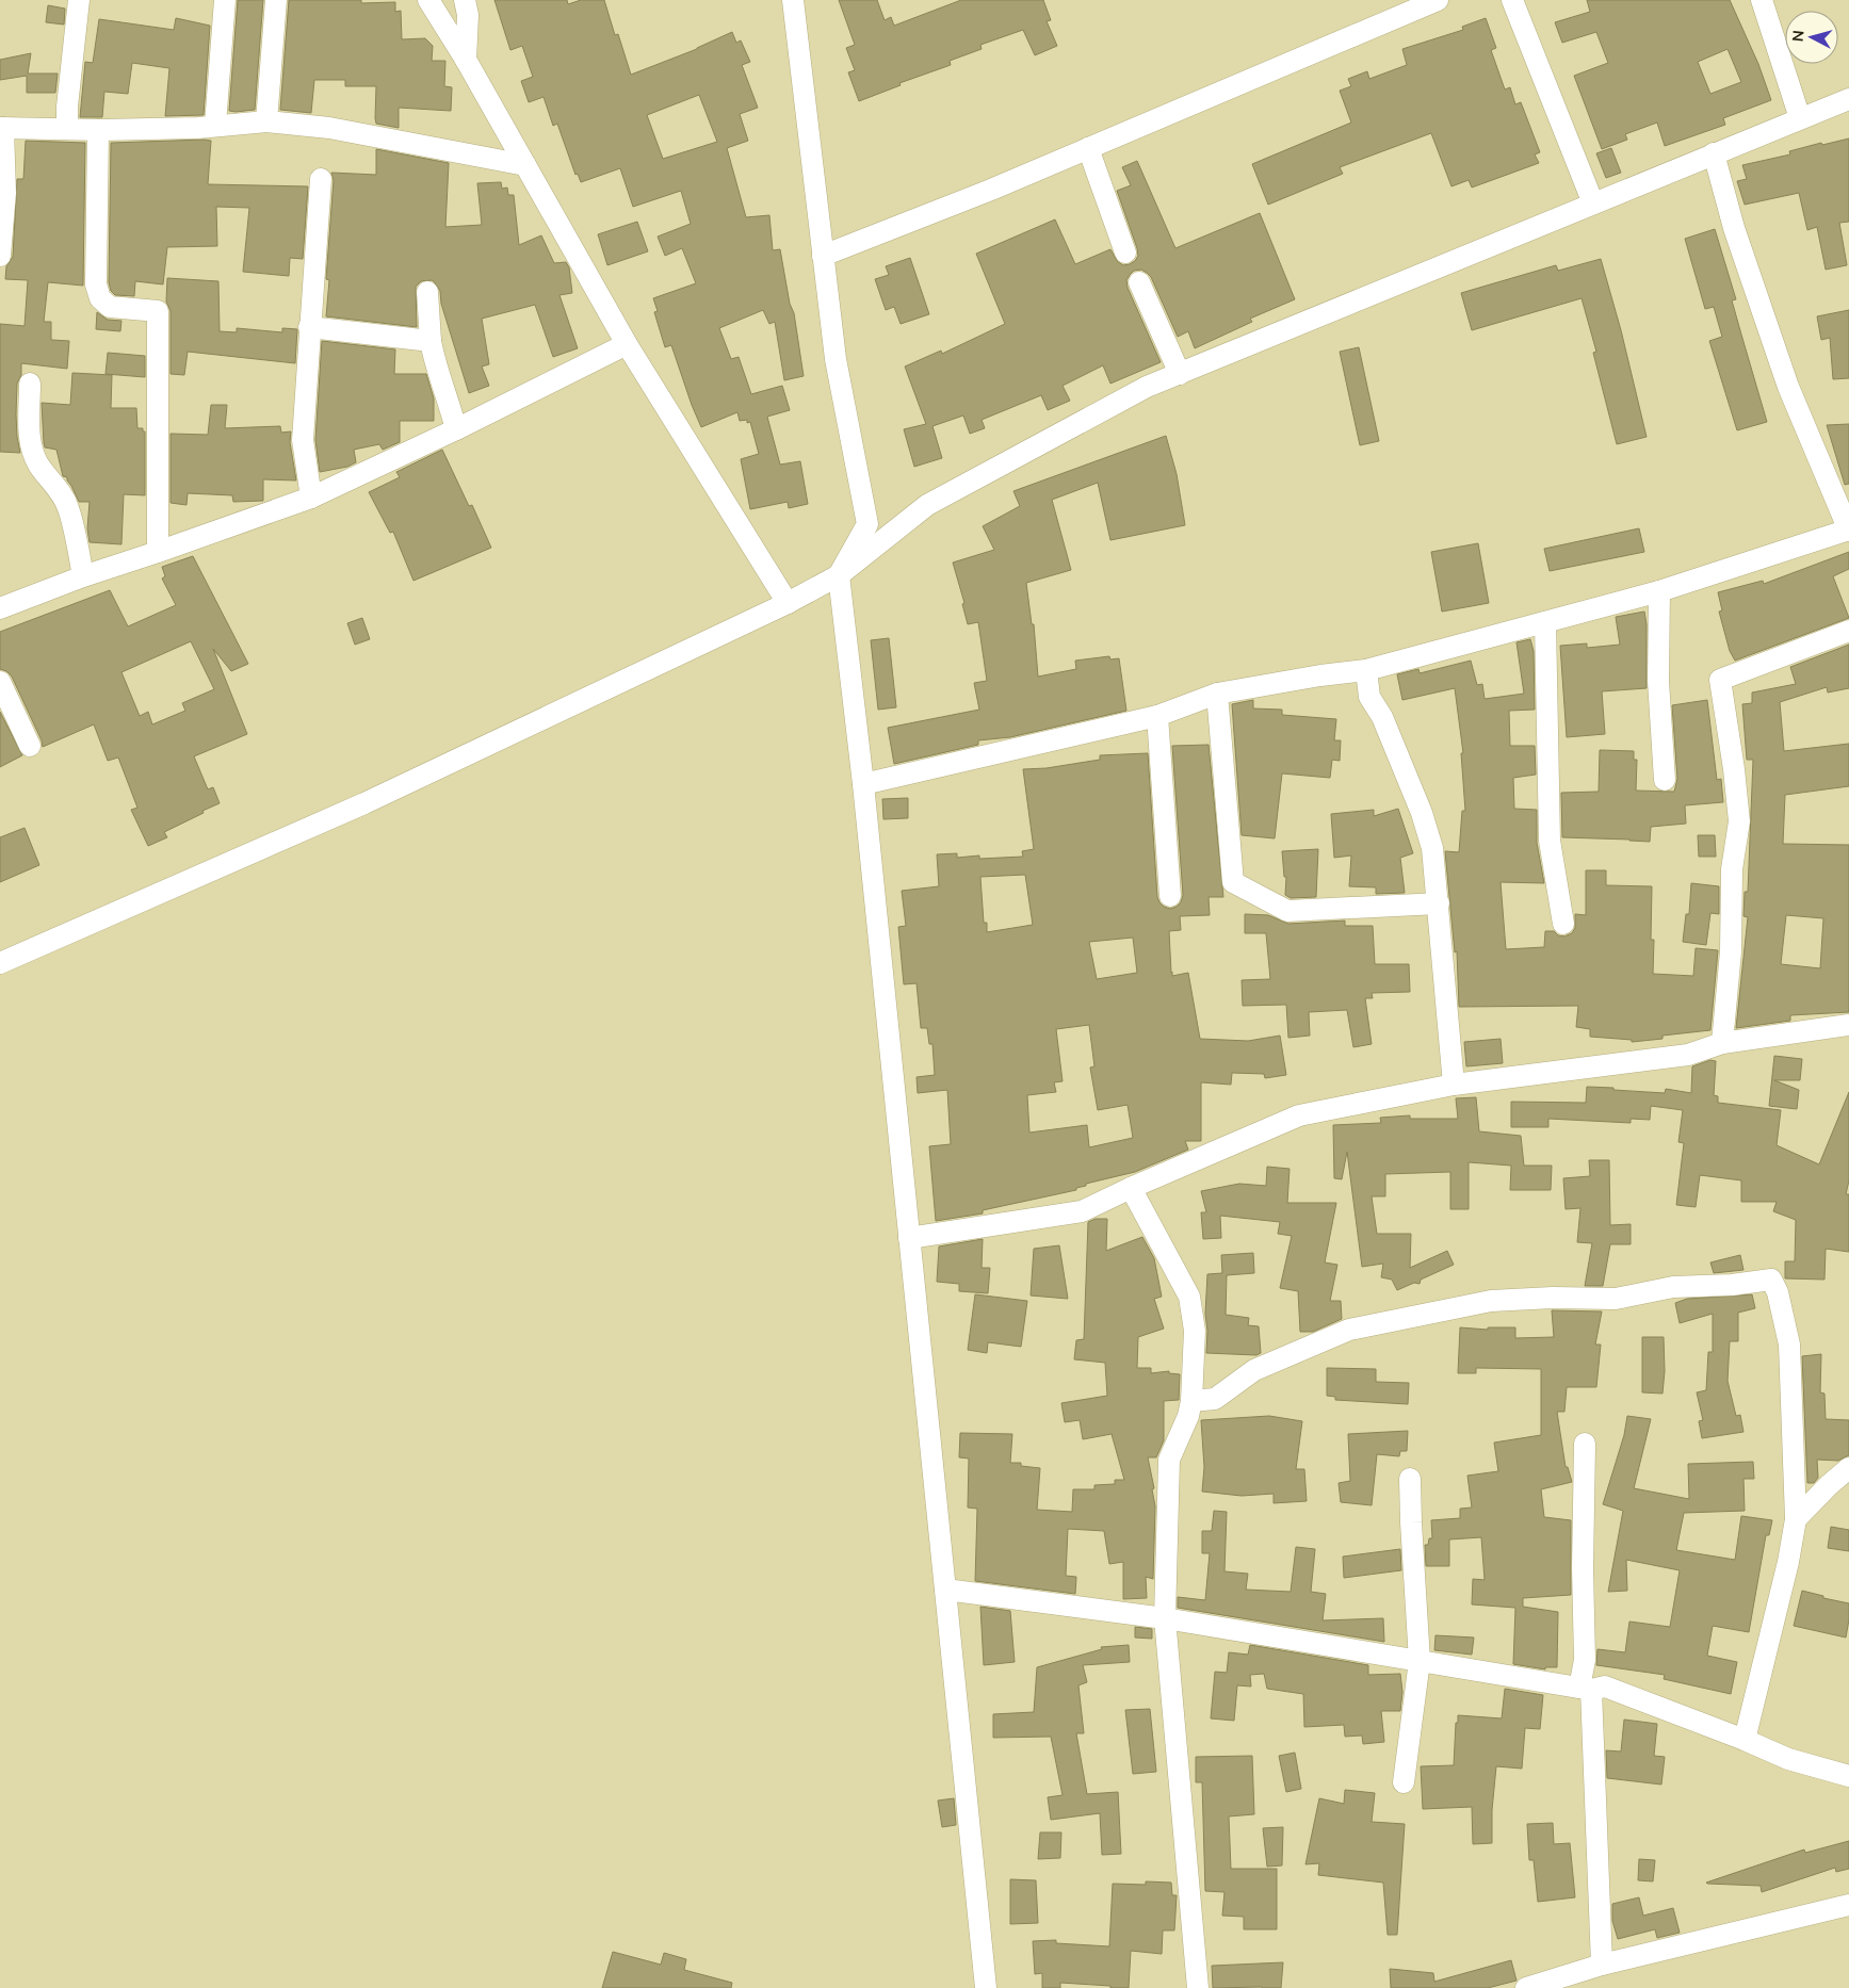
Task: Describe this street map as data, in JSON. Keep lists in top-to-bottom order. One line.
{"north":"left"}
